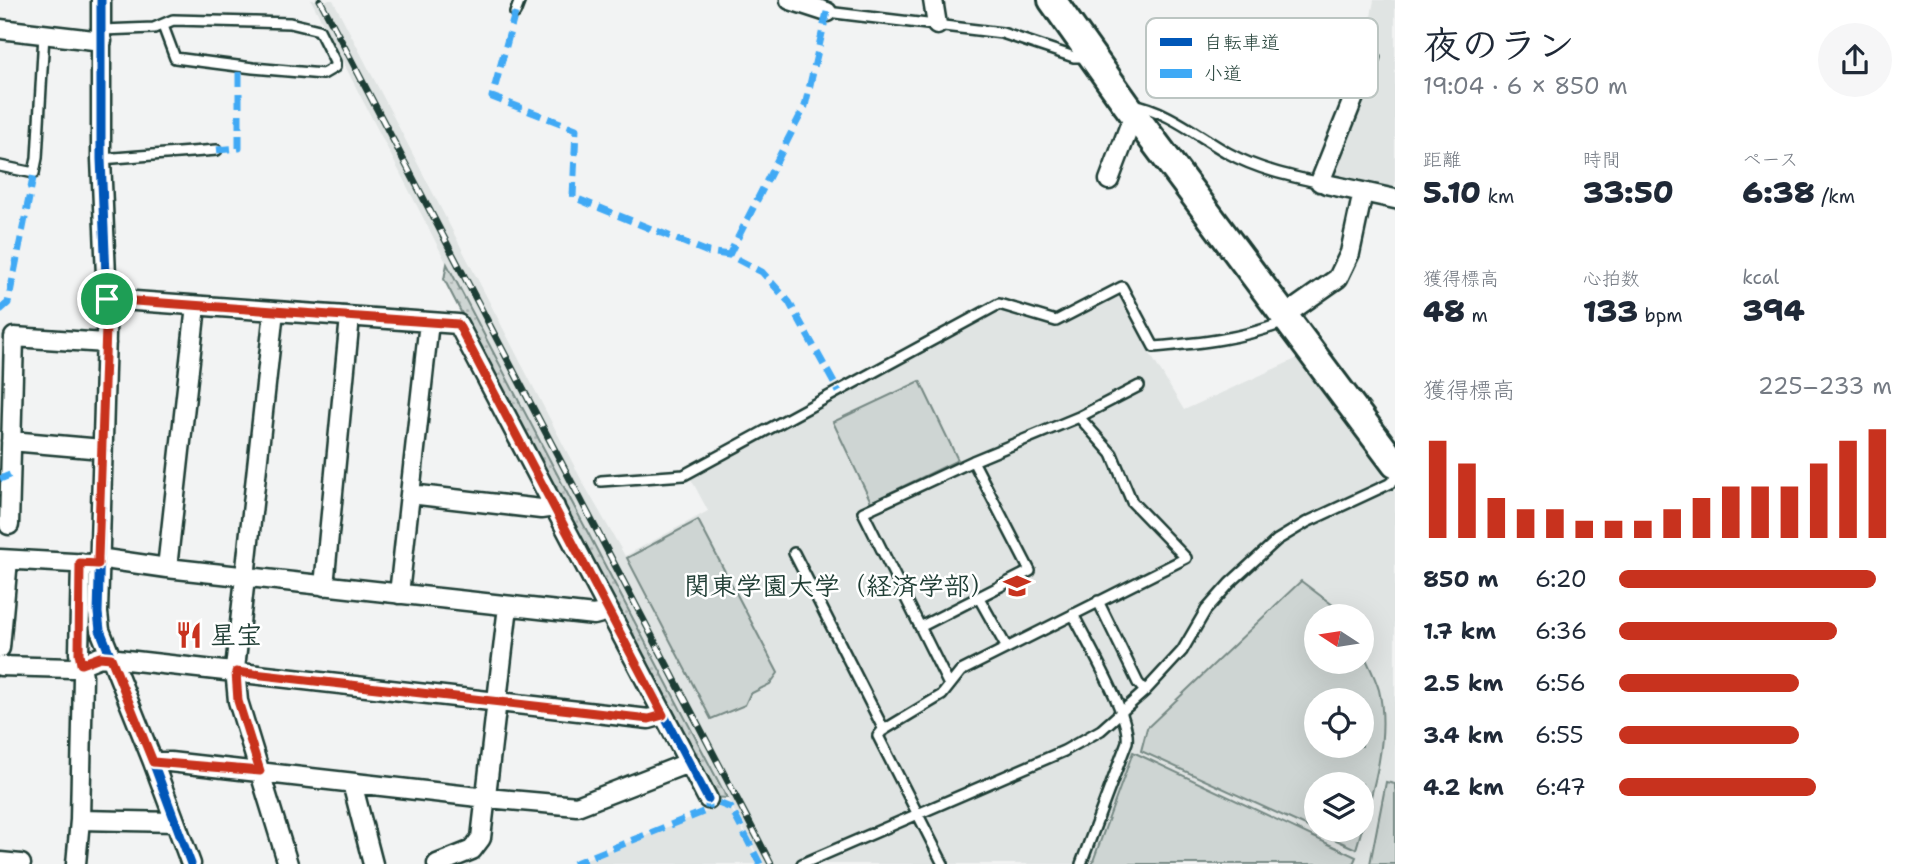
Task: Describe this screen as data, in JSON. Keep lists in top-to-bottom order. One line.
{"places":{"school or university":["関東学園大学（経済学部）"],"restaurant":["星宝"]},"legend":["自転車道","小道"],"north":"left","page":{"heading":["夜のラン","19:04 · 6 × 850 m"],"stats":[["距離","5.10 km"],["時間","33:50"],["ペース","6:38 /km"],["獲得標高","48 m"],["心拍数","133 bpm"],["kcal","394"]],"chart":["獲得標高","225–233 m"],"list":[{"name":"850 m","note":"6:20"},{"name":"1.7 km","note":"6:36"},{"name":"2.5 km","note":"6:56"},{"name":"3.4 km","note":"6:55"},{"name":"4.2 km","note":"6:47"}]}}
